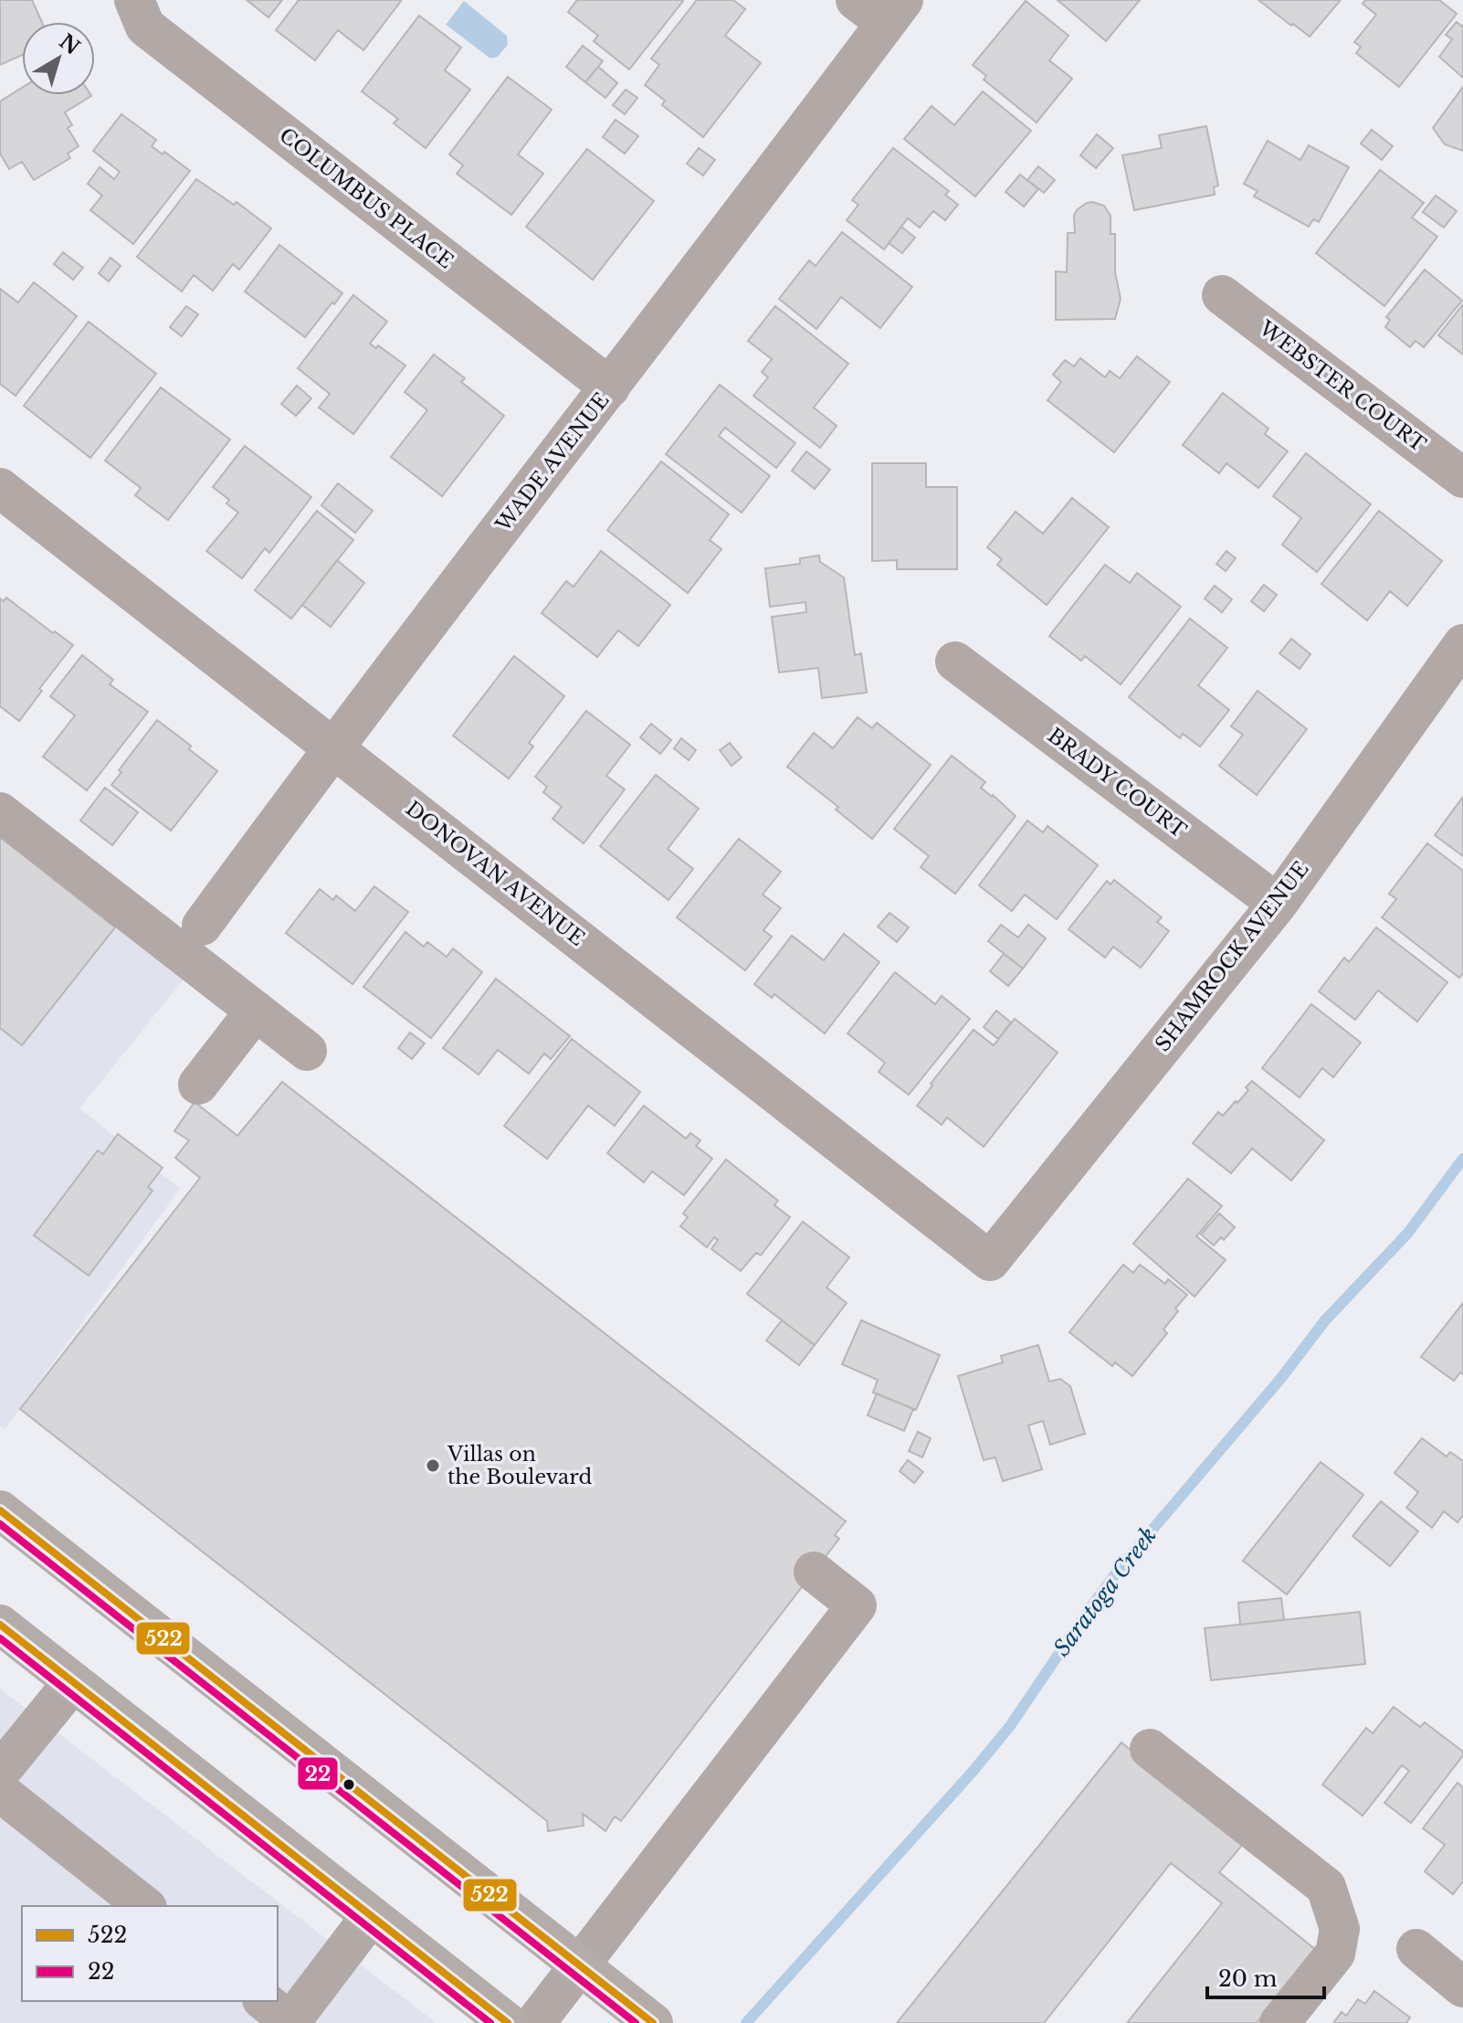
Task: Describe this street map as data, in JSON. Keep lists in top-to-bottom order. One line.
{"streets":{"street":["COLUMBUS PLACE","WEBSTER COURT","WADE AVENUE","BRADY COURT","DONOVAN AVENUE","SHAMROCK AVENUE"]},"crossings":[["COLUMBUS PLACE","WADE AVENUE"],["WADE AVENUE","DONOVAN AVENUE"],["BRADY COURT","SHAMROCK AVENUE"],["DONOVAN AVENUE","SHAMROCK AVENUE"]],"water":["Saratoga Creek"],"places":["Villas on the Boulevard"],"lines":["transit line 522","transit line 22"],"legend":["522","22"],"scale_bar":"20 m","north":"top right"}
